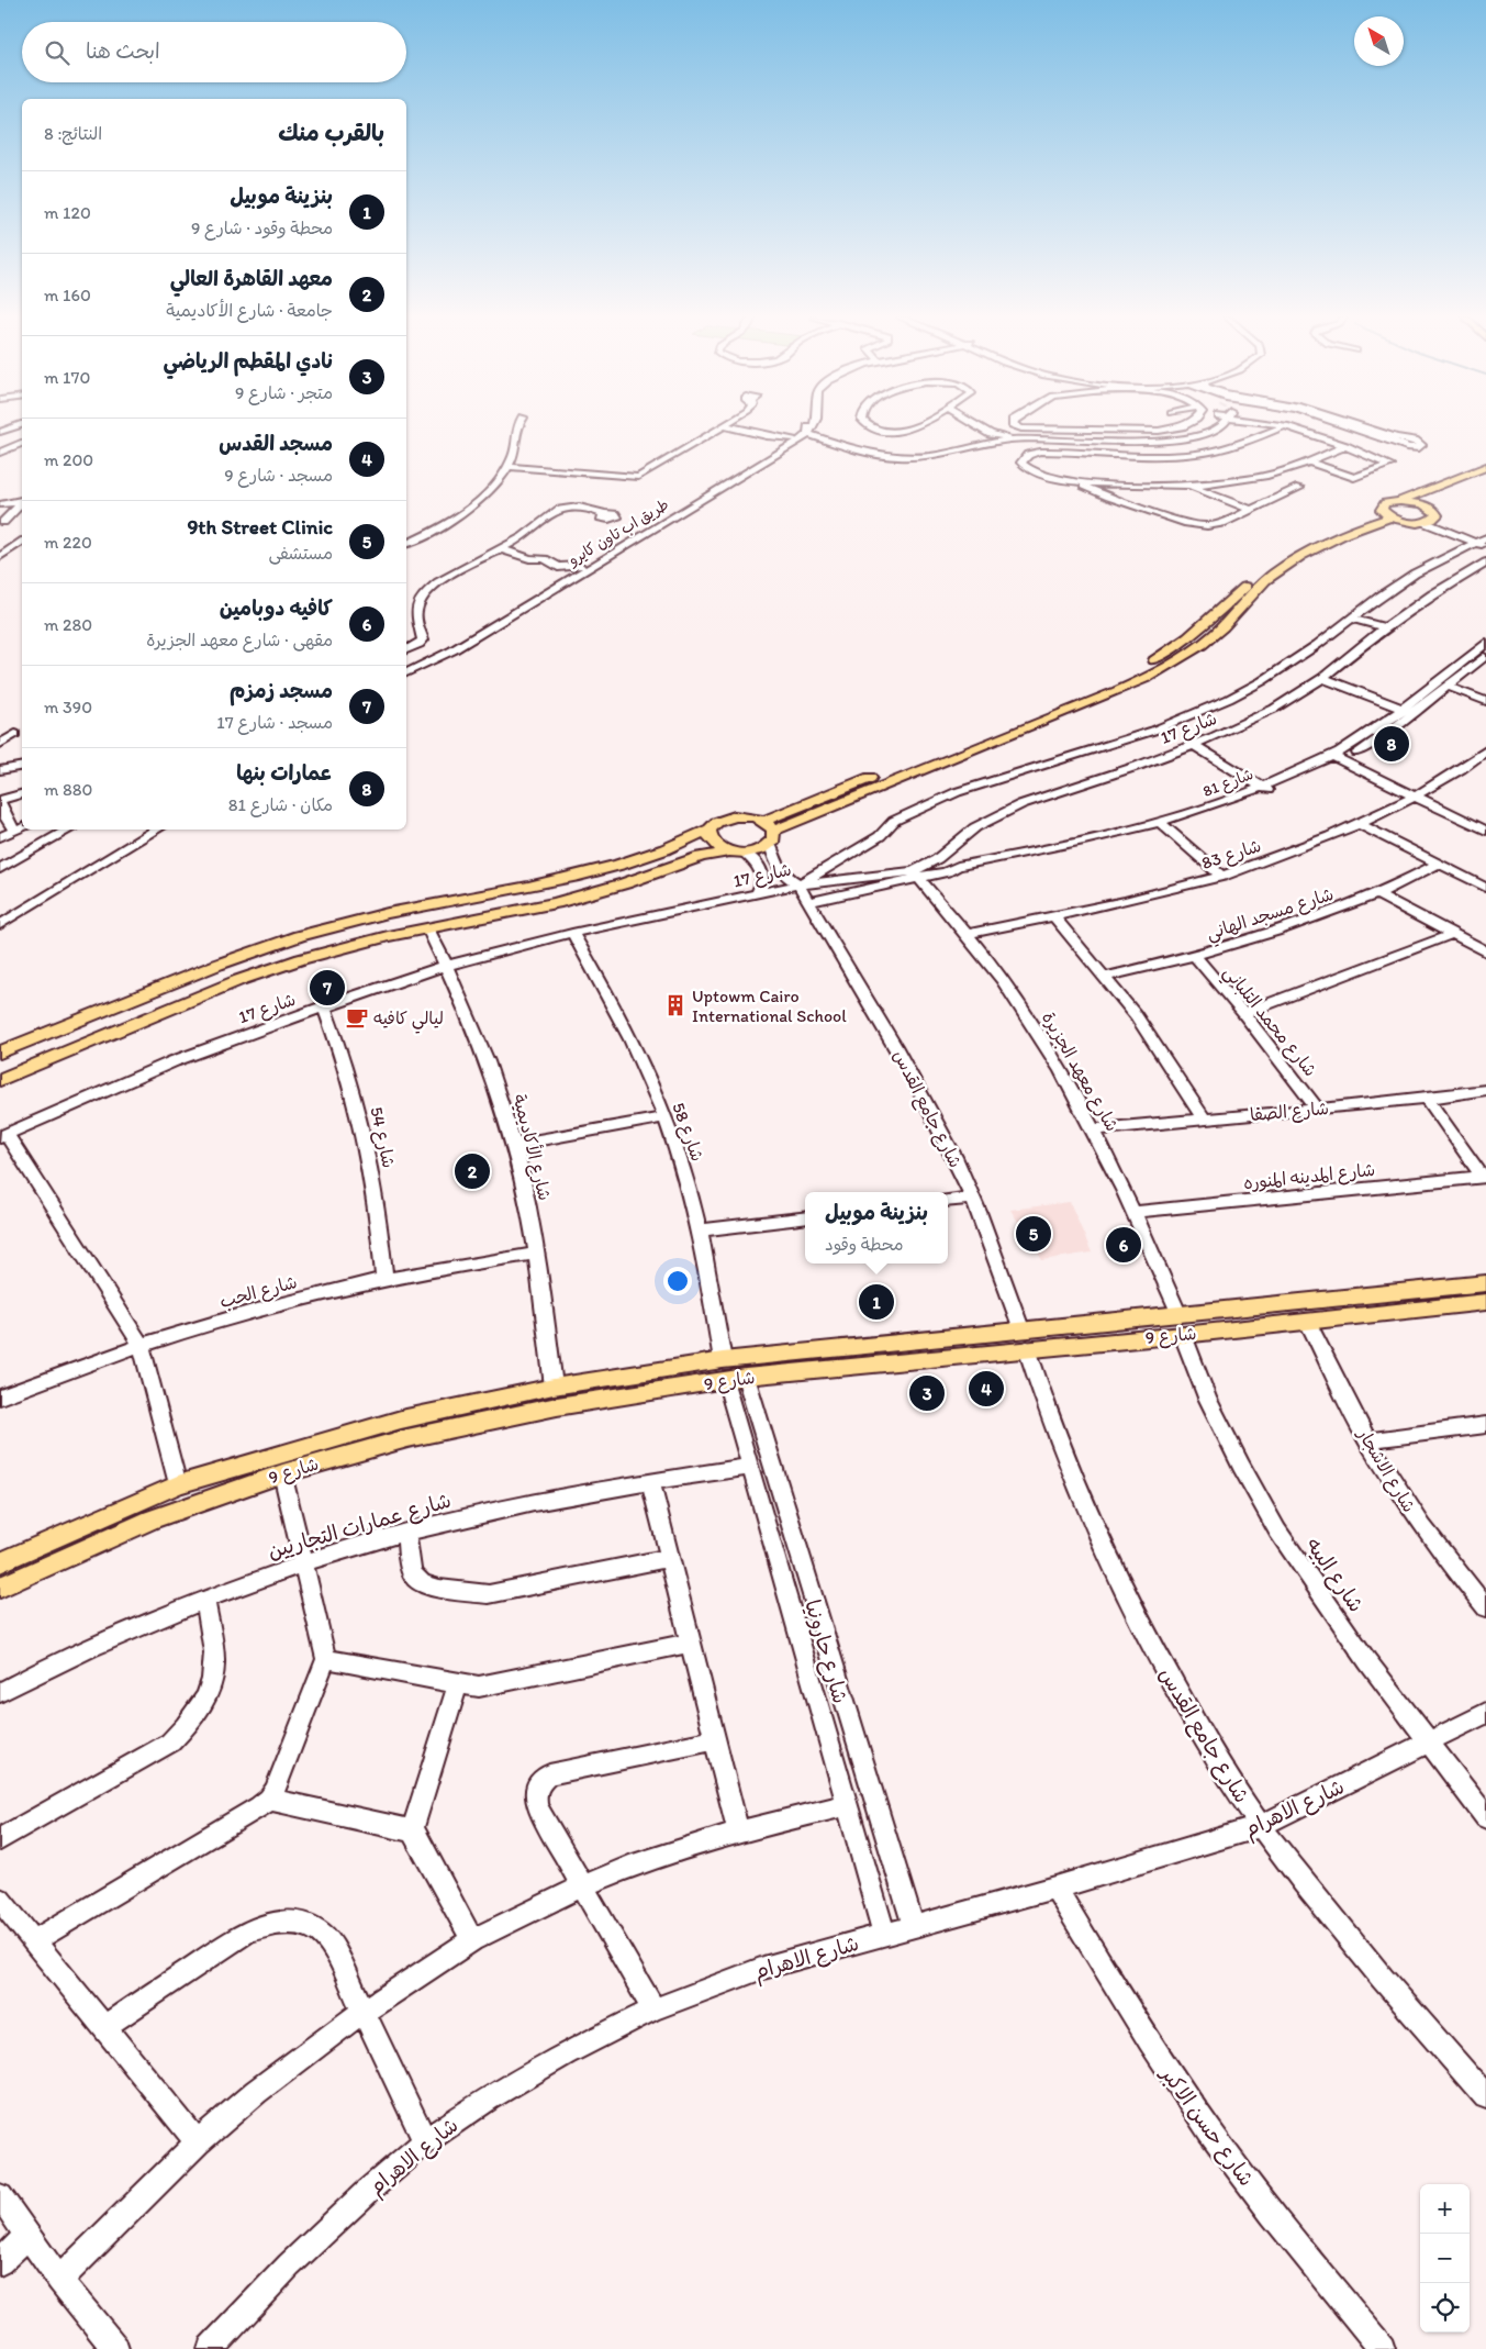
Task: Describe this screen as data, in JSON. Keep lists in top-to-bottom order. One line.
{"streets":{"main road":["شارع 9"],"street":["طريق اب تاون كايرو","شارع 17","شارع 81","شارع 83","شارع مسجد الهاني","شارع محمد التلباني","شارع معهد الجزيرة","شارع جامع القدس","شارع الصفا","شارع 58","شارع 54","شارع الأكاديمية","شارع المدينه المنوره","شارع الحب","شارع الاشجار","شارع عمارات التجاريين","شارع البيه","شارع حارونيا","شارع الاهرام","شارع حسن الاكبر"]},"crossings":[["شارع 17","شارع 81"],["شارع 17","شارع معهد الجزيرة"],["شارع 17","شارع 58"],["شارع 17","شارع 54"],["شارع 17","شارع الأكاديمية"],["شارع 81","شارع معهد الجزيرة"],["شارع 81","شارع جامع القدس"],["شارع 83","شارع معهد الجزيرة"],["شارع مسجد الهاني","شارع محمد التلباني"],["شارع محمد التلباني","شارع الصفا"],["شارع معهد الجزيرة","شارع الصفا"],["شارع معهد الجزيرة","شارع المدينه المنوره"],["شارع معهد الجزيرة","شارع 9"],["شارع جامع القدس","شارع 9"],["شارع جامع القدس","شارع الاهرام"],["شارع 58","شارع 9"],["شارع 58","شارع حارونيا"],["شارع 54","شارع الحب"],["شارع الأكاديمية","شارع الحب"],["شارع الأكاديمية","شارع 9"],["شارع 9","شارع الاشجار"],["شارع 9","شارع البيه"],["شارع 9","شارع حارونيا"],["شارع عمارات التجاريين","شارع حارونيا"],["شارع البيه","شارع الاهرام"],["شارع حارونيا","شارع الاهرام"],["شارع الاهرام","شارع حسن الاكبر"]],"places":{"building":["Uptowm Cairo International School"],"cafe":["ليالي كافيه"]},"north":"top left","page":{"search":"ابحث هنا","heading":["بالقرب منك","النتائج: 8"],"list":[{"mark":"1","name":"بنزينة موبيل","note":"محطة وقود · شارع 9","value":"120 m"},{"mark":"2","name":"معهد القاهرة العالي","note":"جامعة · شارع الأكاديمية","value":"160 m"},{"mark":"3","name":"نادي المقطم الرياضي","note":"متجر · شارع 9","value":"170 m"},{"mark":"4","name":"مسجد القدس","note":"مسجد · شارع 9","value":"200 m"},{"mark":"5","name":"9th Street Clinic","note":"مستشفى","value":"220 m"},{"mark":"6","name":"كافيه دوبامين","note":"مقهى · شارع معهد الجزيرة","value":"280 m"},{"mark":"7","name":"مسجد زمزم","note":"مسجد · شارع 17","value":"390 m"},{"mark":"8","name":"عمارات بنها","note":"مكان · شارع 81","value":"880 m"}],"pins":["8","7","2","5","6","1","4","3"],"popup":["بنزينة موبيل","محطة وقود"],"map_buttons":["+","−"]}}
